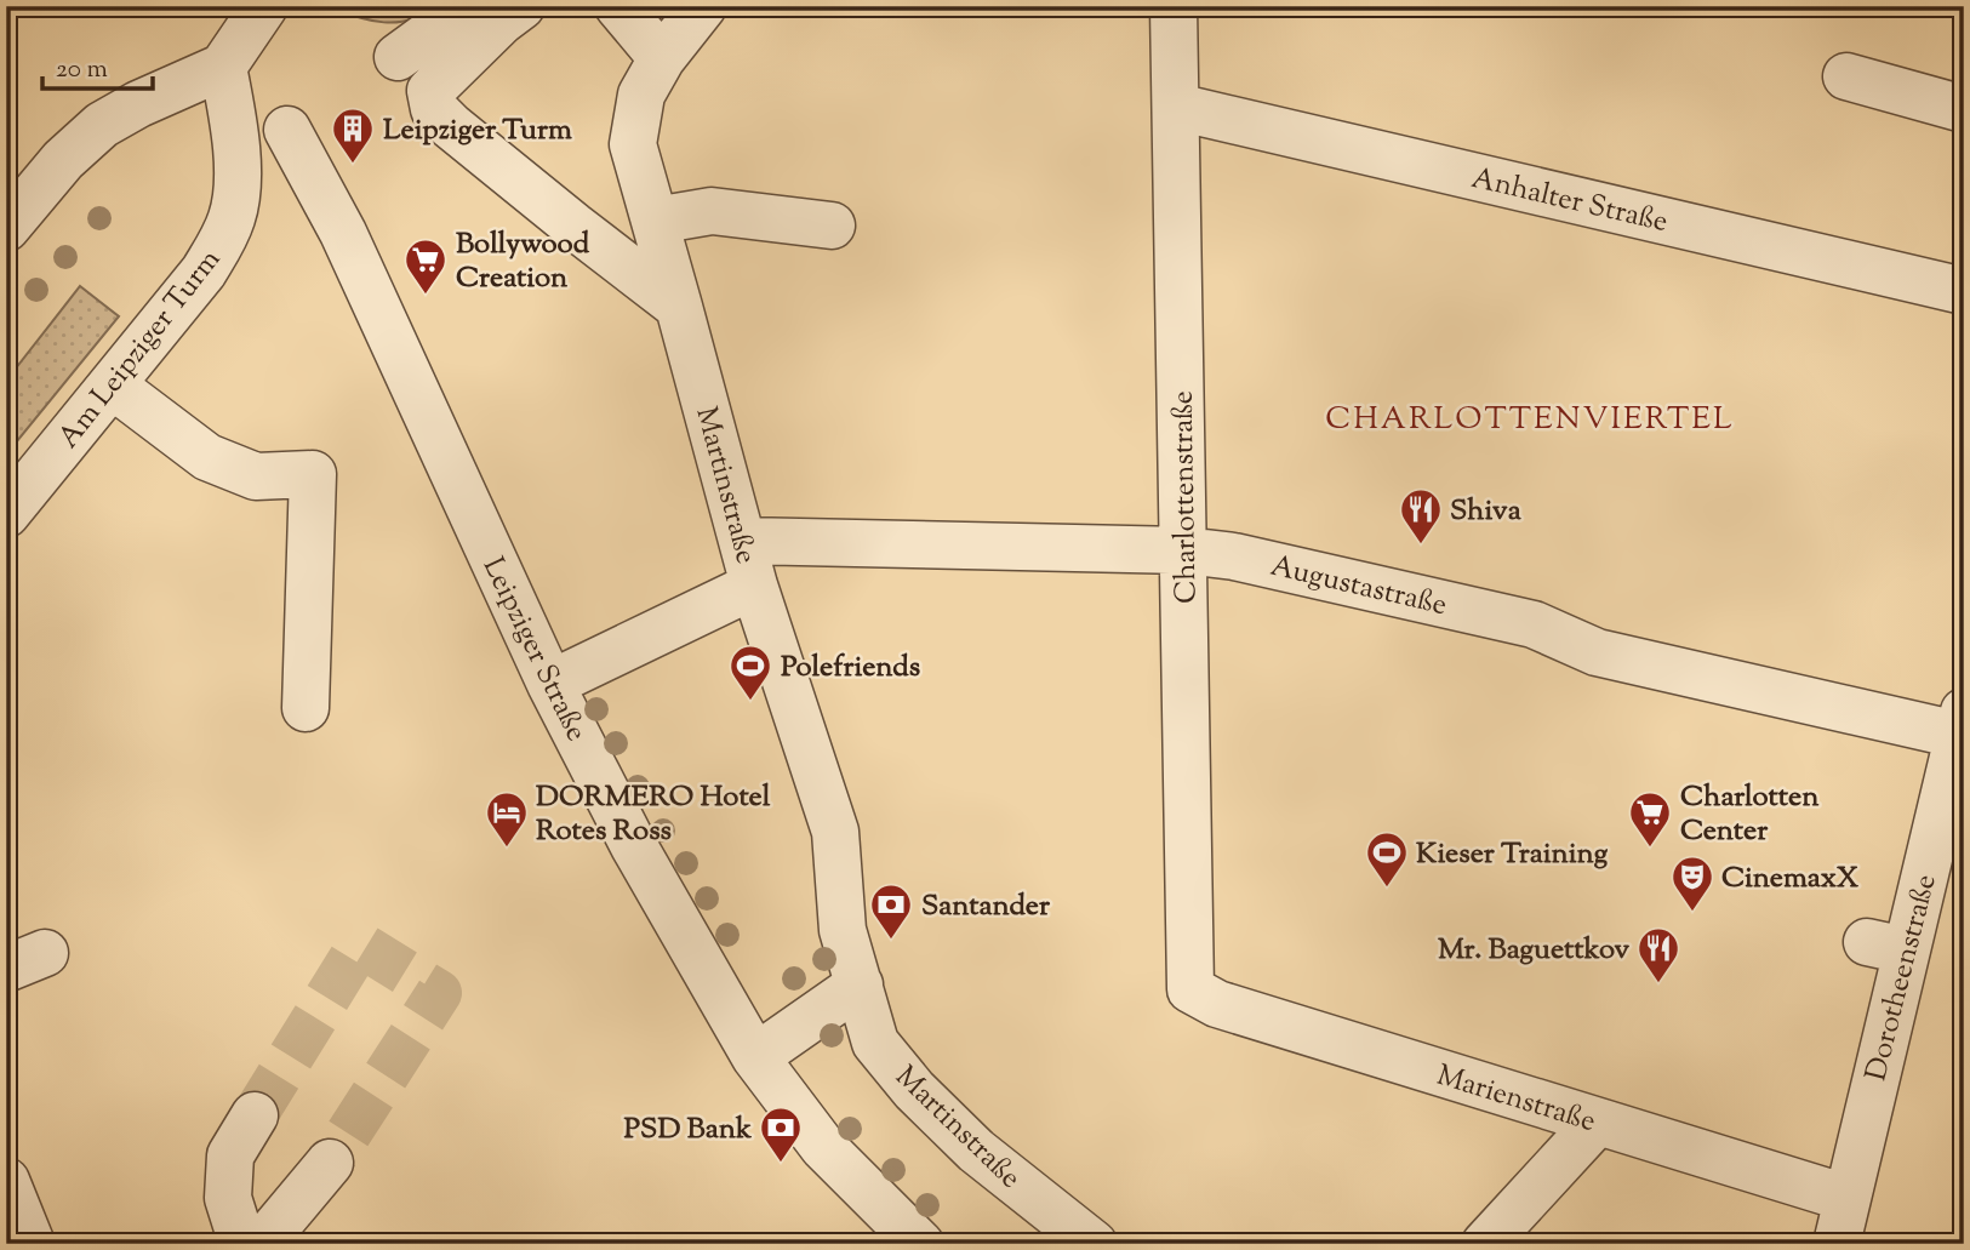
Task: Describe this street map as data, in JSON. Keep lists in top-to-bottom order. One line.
{"streets":{"street":["Anhalter Straße","Am Leipziger Turm","Martinstraße","Charlottenstraße","Augustastraße","Leipziger Straße","Dorotheenstraße","Marienstraße"]},"crossings":[["Anhalter Straße","Charlottenstraße"],["Martinstraße","Augustastraße"],["Charlottenstraße","Augustastraße"],["Charlottenstraße","Marienstraße"],["Augustastraße","Dorotheenstraße"],["Dorotheenstraße","Marienstraße"]],"districts":["CHARLOTTENVIERTEL"],"places":{"building":["Leipziger Turm"],"supermarket":["Bollywood Creation","Charlotten Center"],"restaurant":["Shiva","Mr. Baguettkov"],"sports":["Polefriends","Kieser Training"],"hotel":["DORMERO Hotel Rotes Ross"],"theatre":["CinemaxX"],"bank":["Santander","PSD Bank"]},"scale_bar":"20 m"}
